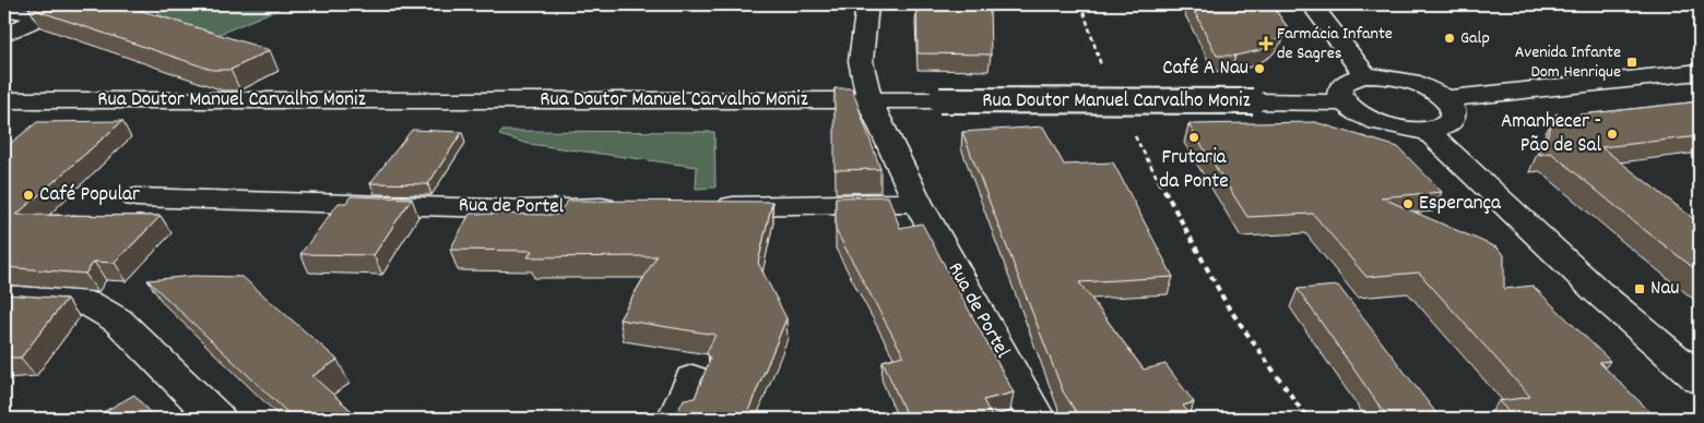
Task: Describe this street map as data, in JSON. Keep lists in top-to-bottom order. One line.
{"streets":{"street":["Rua Doutor Manuel Carvalho Moniz","Rua de Portel"]},"crossings":[["Rua Doutor Manuel Carvalho Moniz","Rua de Portel"]],"places":{"other":["Galp","Café A Nau","Amanhecer - Pão de Sal","Frutaria da Ponte","Café Popular","Esperança"],"health":["Farmácia Infante de Sagres"],"transit":["Avenida Infante Dom Henrique","Nau"]}}
